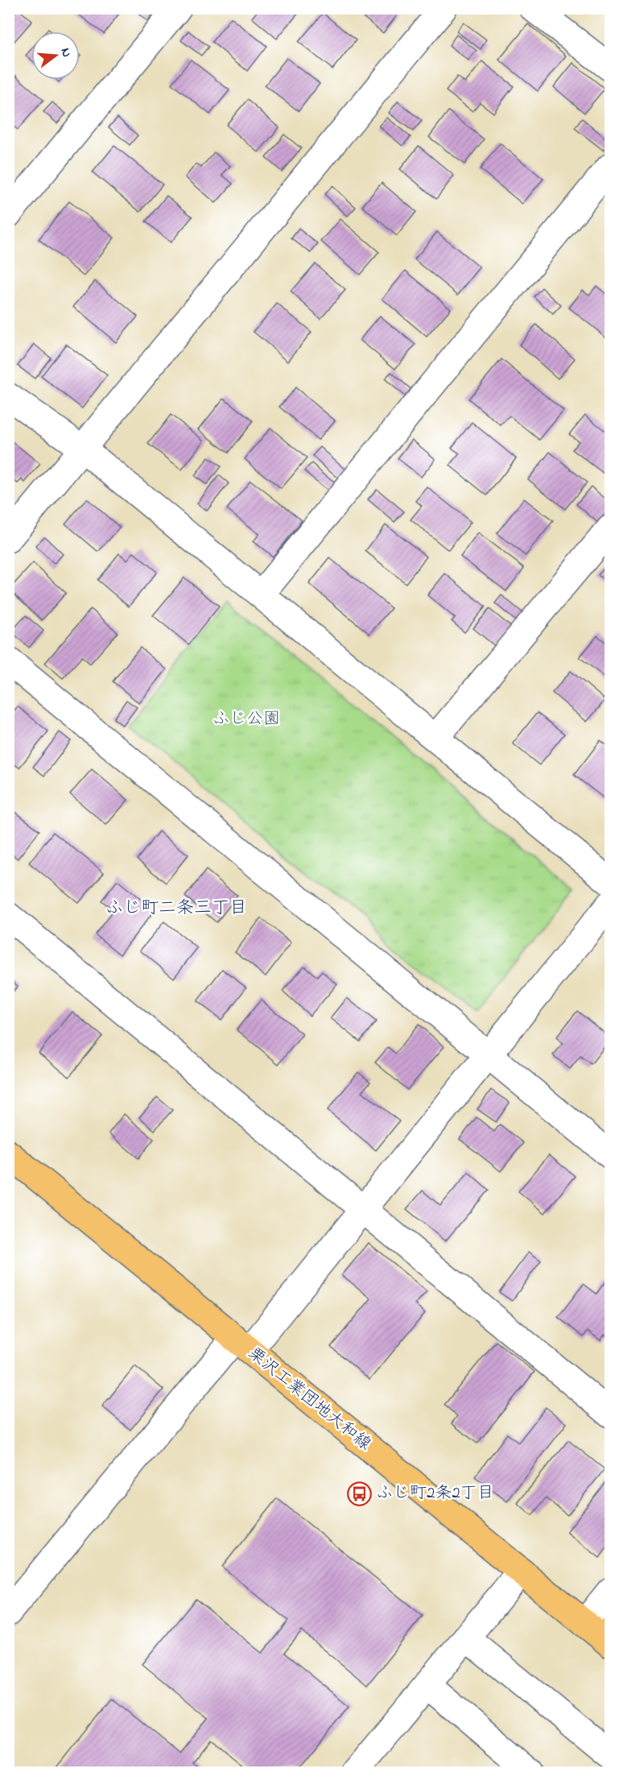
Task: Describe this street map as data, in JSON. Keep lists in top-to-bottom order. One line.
{"streets":{"main road":["栗沢工業団地大和線"]},"districts":["ふじ町二条三丁目"],"parks":["ふじ公園"],"places":{"bus stop":["ふじ町2条2丁目"]},"north":"right"}
